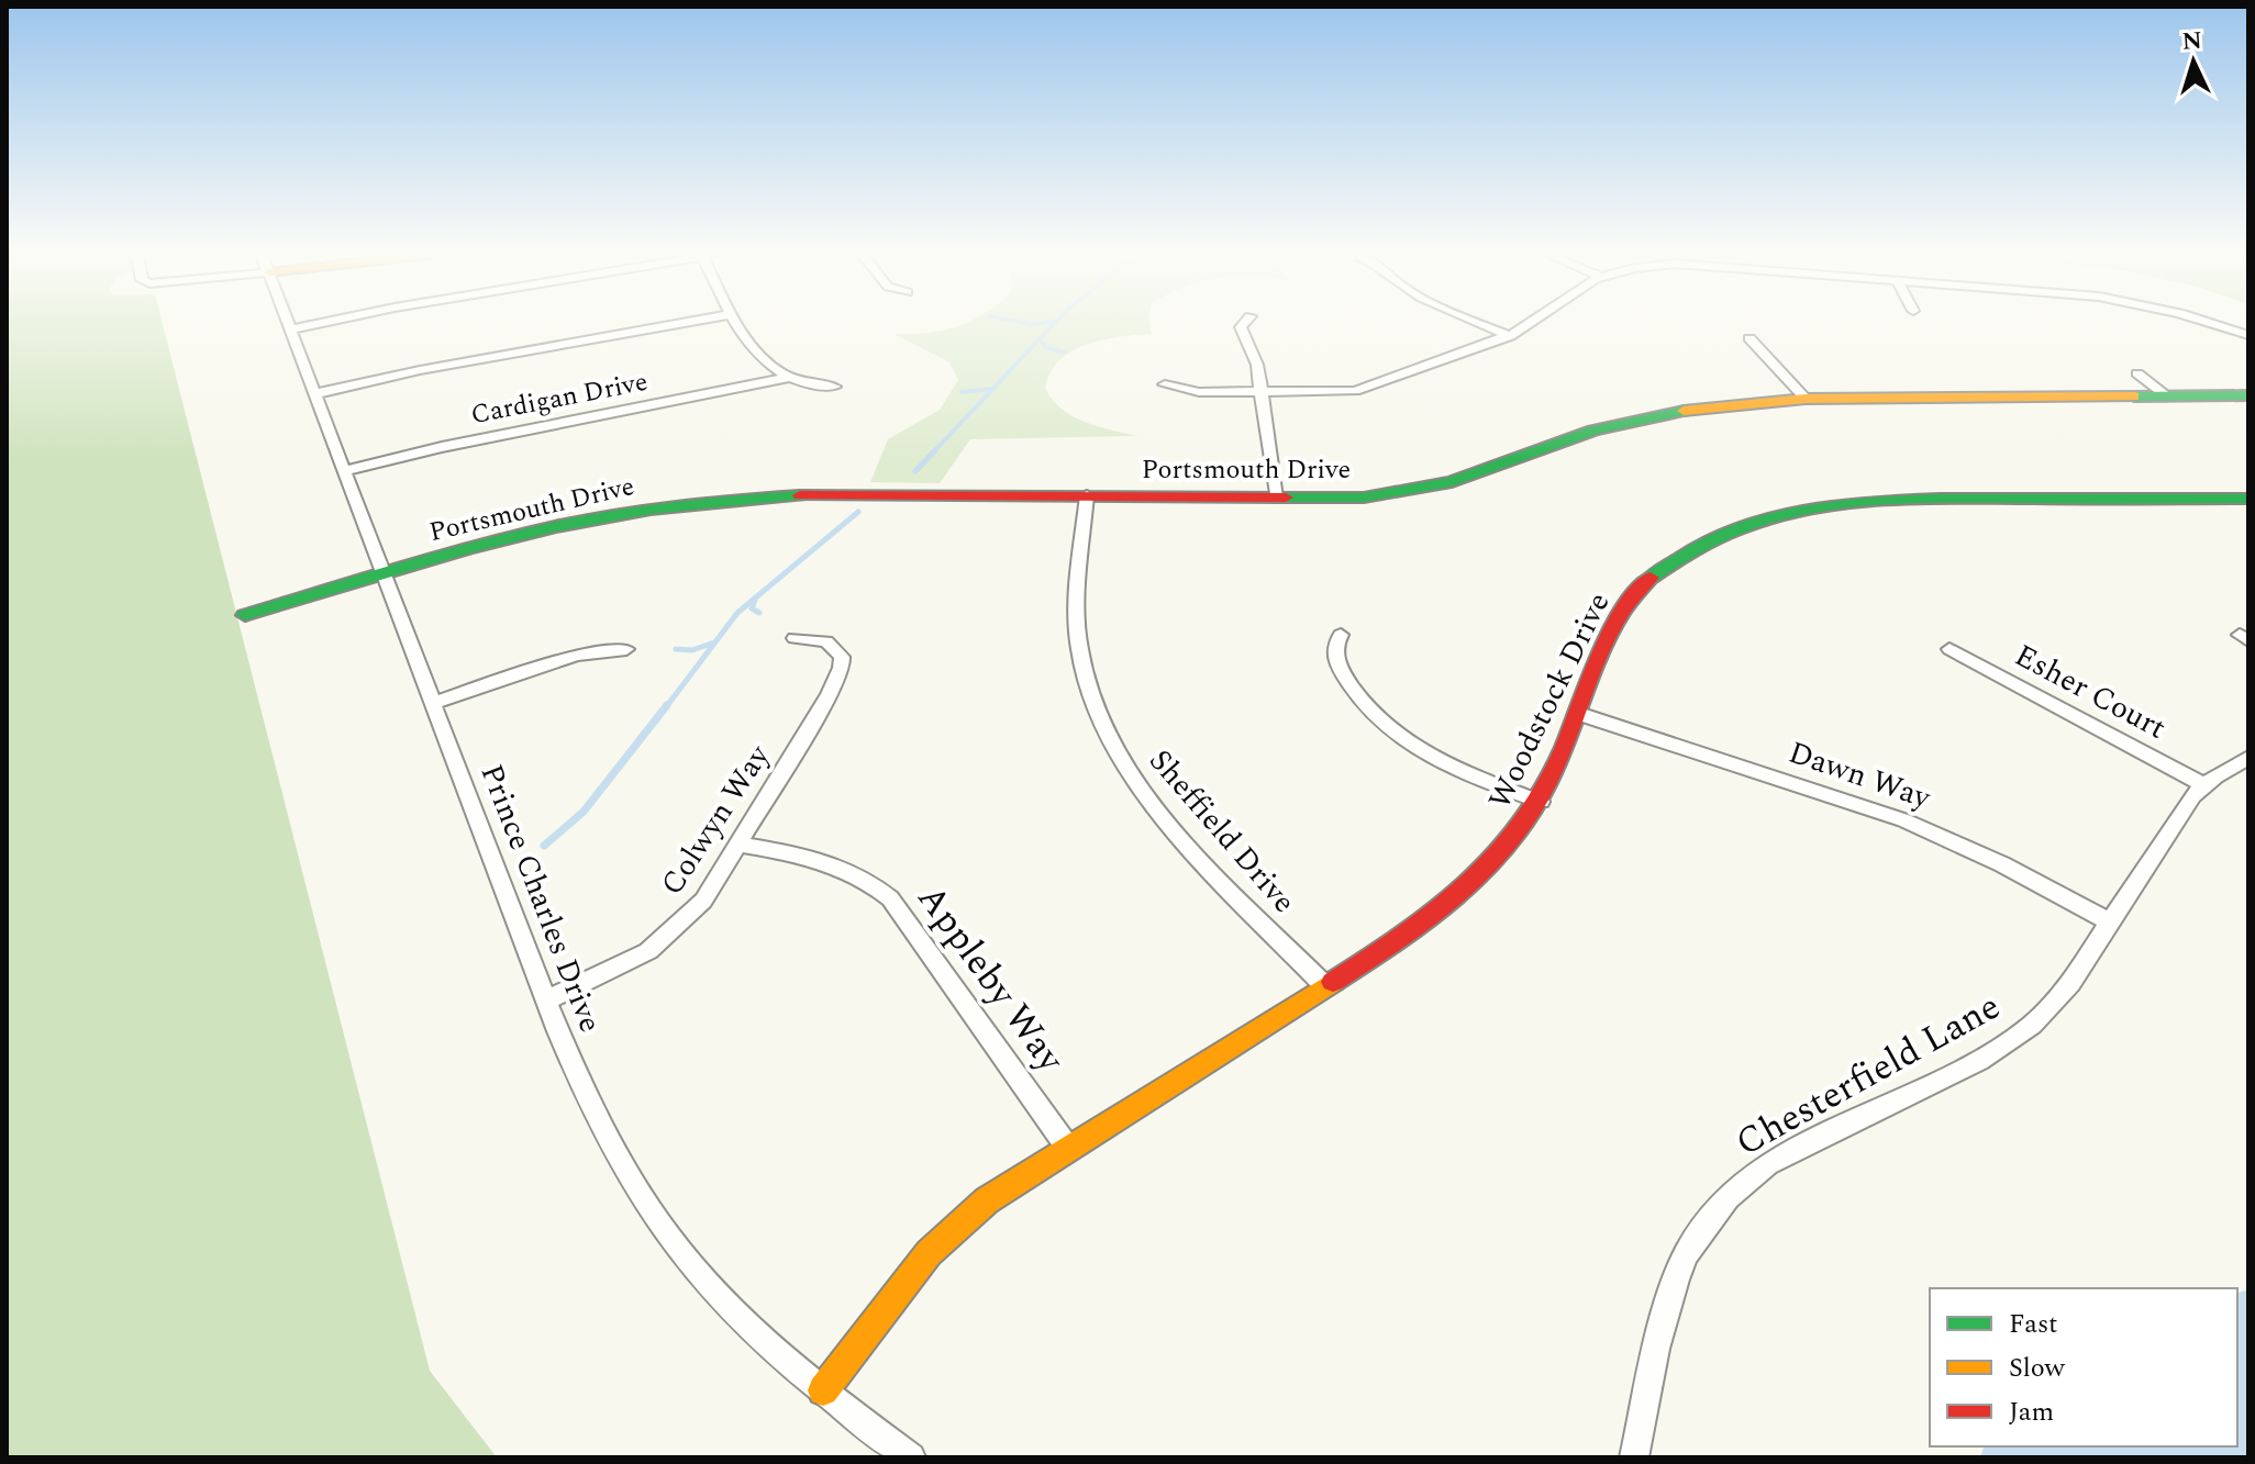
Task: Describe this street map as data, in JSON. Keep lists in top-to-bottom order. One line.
{"streets":{"street":["Cardigan Drive","Portsmouth Drive","Esher Court","Woodstock Drive","Dawn Way","Colwyn Way","Sheffield Drive","Prince Charles Drive","Appleby Way","Chesterfield Lane"]},"crossings":[["Cardigan Drive","Prince Charles Drive"],["Portsmouth Drive","Sheffield Drive"],["Portsmouth Drive","Prince Charles Drive"],["Esher Court","Chesterfield Lane"],["Woodstock Drive","Dawn Way"],["Woodstock Drive","Sheffield Drive"],["Woodstock Drive","Prince Charles Drive"],["Woodstock Drive","Appleby Way"],["Dawn Way","Chesterfield Lane"],["Colwyn Way","Prince Charles Drive"],["Colwyn Way","Appleby Way"]],"legend":["Fast","Slow","Jam"],"north":"top"}
